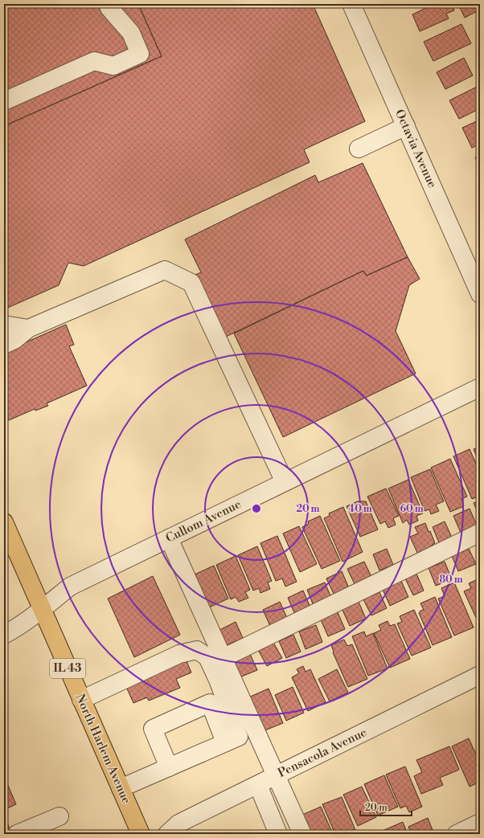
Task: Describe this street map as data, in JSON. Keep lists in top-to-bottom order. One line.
{"streets":{"main road":["IL 43","North Harlem Avenue"],"street":["Octavia Avenue","Cullom Avenue","Pensacola Avenue"]},"crossings":[["Cullom Avenue","North Harlem Avenue"]],"scale_bar":"20 m","rings":["20 m","40 m","60 m","80 m"]}
